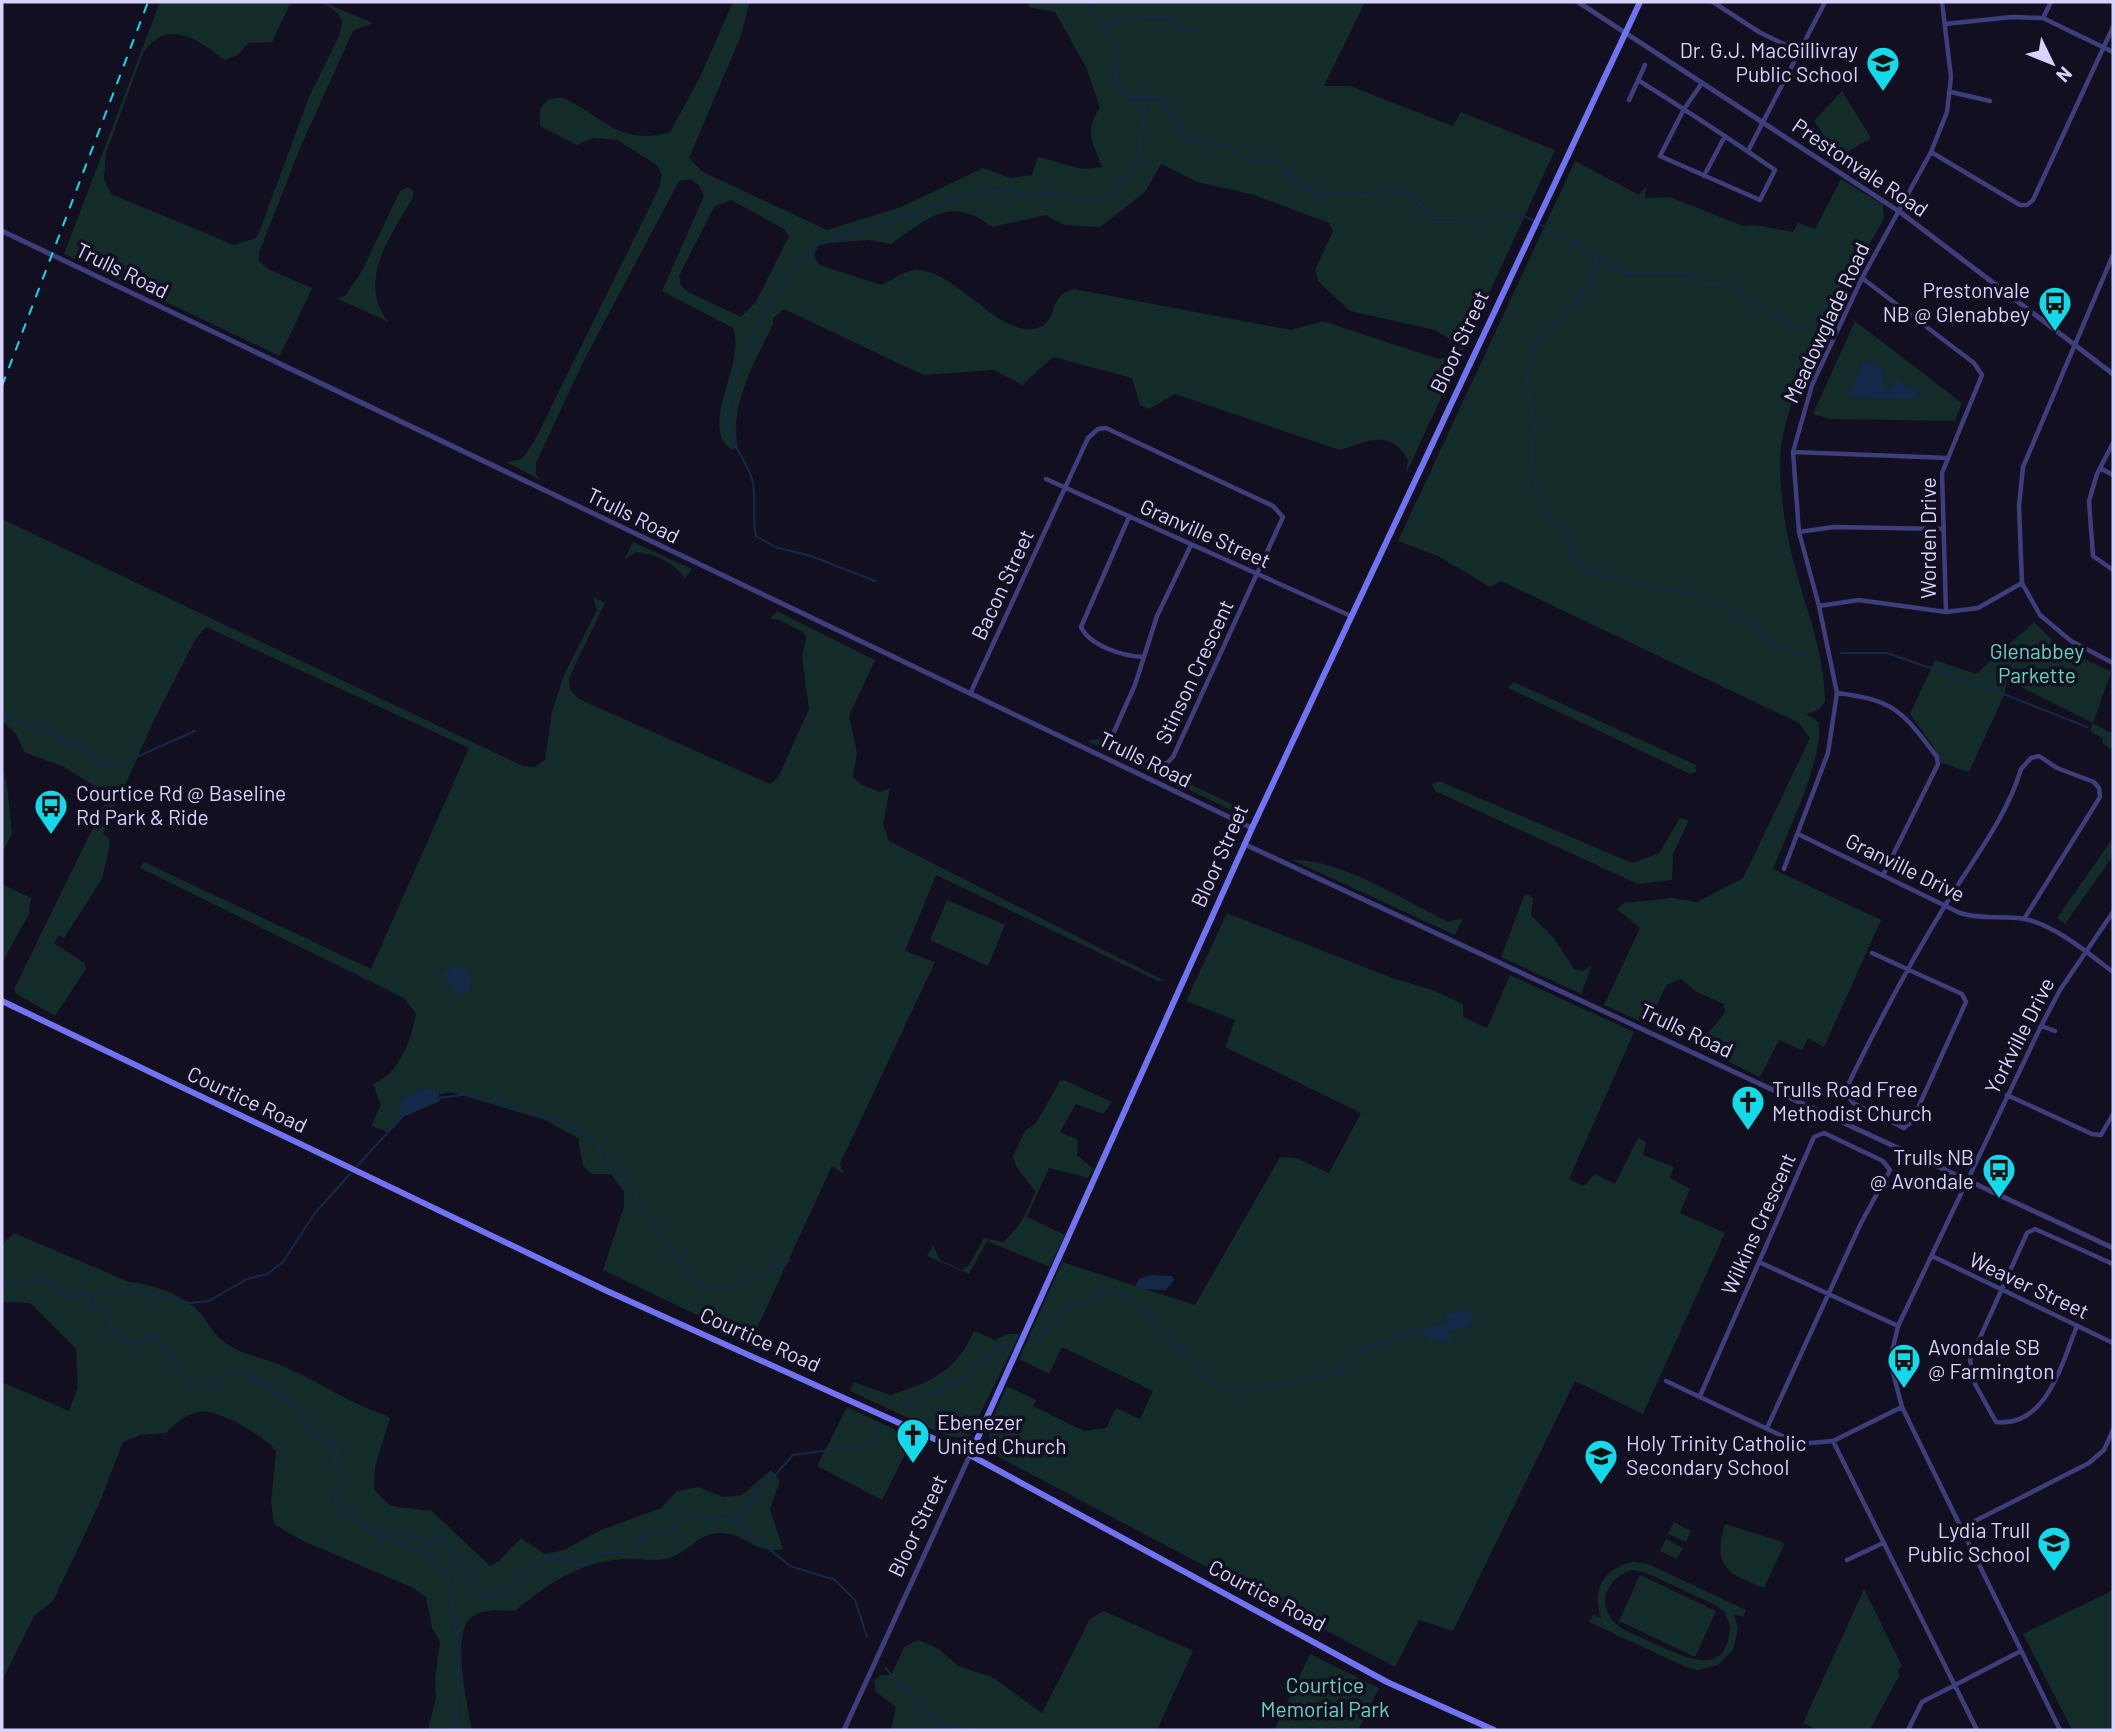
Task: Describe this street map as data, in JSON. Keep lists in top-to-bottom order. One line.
{"streets":{"main road":["Bloor Street","Courtice Road"],"street":["Prestonvale Road","Trulls Road","Meadowglade Road","Granville Street","Worden Drive","Bacon Street","Stinson Crescent","Granville Drive","Yorkville Drive","Wilkins Crescent","Weaver Street"]},"crossings":[["Prestonvale Road","Meadowglade Road"],["Prestonvale Road","Bloor Street"],["Trulls Road","Bloor Street"],["Trulls Road","Bacon Street"],["Trulls Road","Yorkville Drive"],["Meadowglade Road","Worden Drive"],["Meadowglade Road","Granville Drive"],["Bloor Street","Granville Street"],["Bloor Street","Courtice Road"],["Granville Street","Bacon Street"],["Granville Street","Stinson Crescent"],["Bacon Street","Stinson Crescent"],["Granville Drive","Yorkville Drive"],["Yorkville Drive","Weaver Street"]],"parks":["Glenabbey Parkette","Courtice Memorial Park"],"places":{"school or university":["Dr. G.J. MacGillivray Public School","Holy Trinity Catholic Secondary School","Lydia Trull Public School"],"bus stop":["Prestonvale NB @ Glenabbey","Courtice Rd @ Baseline Rd Park & Ride","Trulls NB @ Avondale","Avondale SB @ Farmington"],"church":["Trulls Road Free Methodist Church","Ebenezer United Church"]},"north":"bottom right"}
